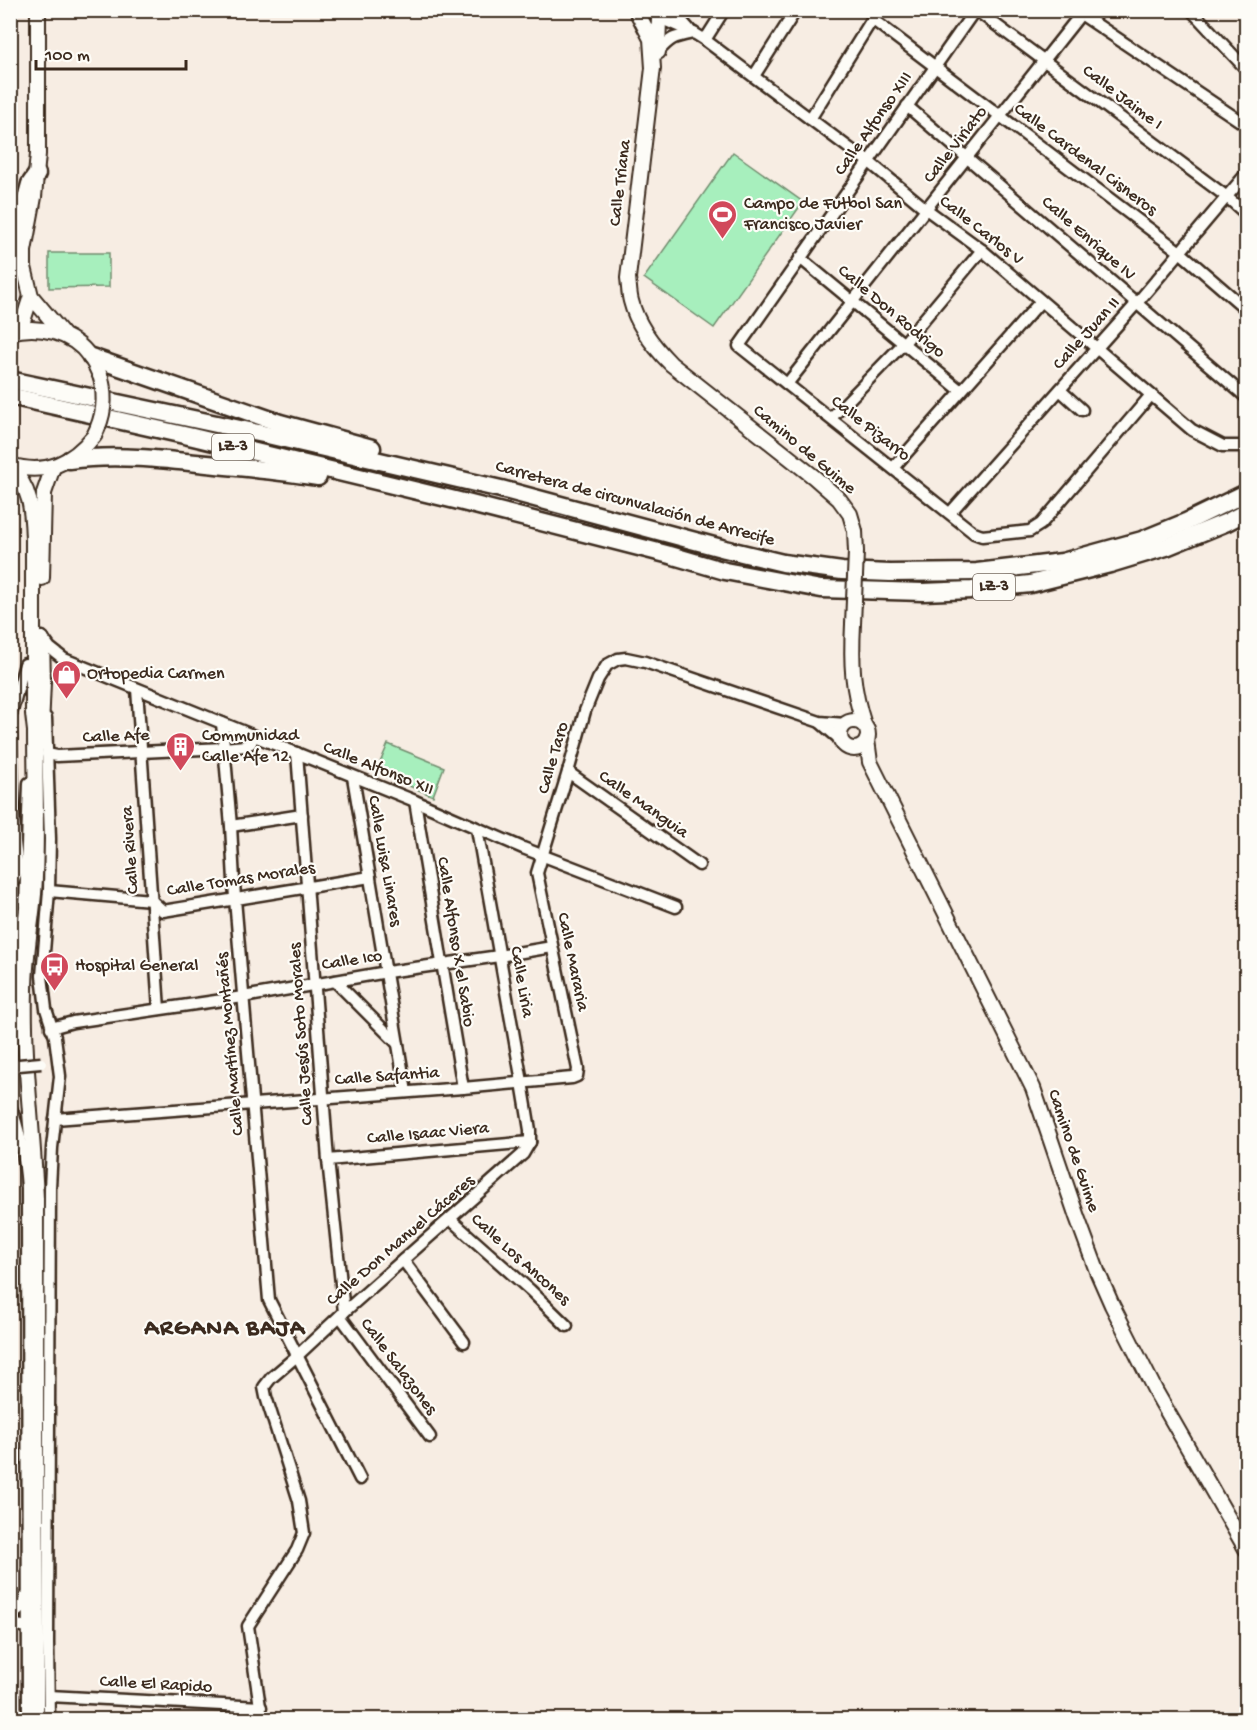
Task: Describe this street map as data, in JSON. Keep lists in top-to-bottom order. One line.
{"streets":{"highway":["LZ-3","Carretera de circunvalación de Arrecife"],"main road":["Calle Triana","Camino de Guime"],"street":["Calle Jaime I","Calle Alfonso XIII","Calle Viriato","Calle Cardenal Cisneros","Calle Carlos V","Calle Enrique IV","Calle Don Rodrigo","Calle Juan II","Calle Pizarro","Calle Afe","Calle Taro","Calle Alfonso XII","Calle Manguia","Calle Rivera","Calle Luisa Linares","Calle Tomas Morales","Calle Alfonso X el Sabio","Calle Ico","Calle Mararia","Calle Liria","Calle Jesús Soto Morales","Calle Martínez Montañés","Calle Safantia","Calle Isaac Viera","Calle Don Manuel Cáceres","Calle Los Ancones","Calle Salazones","Calle El Rapido"]},"crossings":[["Calle Jaime I","Calle Alfonso XIII"],["Calle Jaime I","Calle Viriato"],["Calle Jaime I","Calle Juan II"],["Calle Alfonso XIII","Calle Cardenal Cisneros"],["Calle Alfonso XIII","Calle Carlos V"],["Calle Alfonso XIII","Calle Enrique IV"],["Calle Alfonso XIII","Calle Don Rodrigo"],["Calle Alfonso XIII","Calle Pizarro"],["Calle Viriato","Calle Cardenal Cisneros"],["Calle Viriato","Calle Carlos V"],["Calle Viriato","Calle Enrique IV"],["Calle Viriato","Calle Don Rodrigo"],["Calle Viriato","Calle Pizarro"],["Calle Cardenal Cisneros","Calle Juan II"],["Calle Triana","Camino de Guime"],["Calle Carlos V","Calle Juan II"],["Calle Carlos V","Calle Pizarro"],["Calle Enrique IV","Calle Juan II"],["Calle Juan II","Calle Pizarro"],["LZ-3","Carretera de circunvalación de Arrecife"],["Calle Afe","Calle Alfonso XII"],["Calle Afe","Calle Rivera"],["Calle Afe","Calle Martínez Montañés"],["Calle Taro","Calle Alfonso XII"],["Calle Taro","Calle Manguia"],["Calle Taro","Calle Mararia"],["Calle Alfonso XII","Calle Rivera"],["Calle Alfonso XII","Calle Luisa Linares"],["Calle Alfonso XII","Calle Alfonso X el Sabio"],["Calle Alfonso XII","Calle Mararia"],["Calle Alfonso XII","Calle Liria"],["Calle Alfonso XII","Calle Jesús Soto Morales"],["Calle Alfonso XII","Calle Martínez Montañés"],["Calle Rivera","Calle Tomas Morales"],["Calle Rivera","Calle Ico"],["Calle Luisa Linares","Calle Tomas Morales"],["Calle Luisa Linares","Calle Ico"],["Calle Luisa Linares","Calle Safantia"],["Calle Tomas Morales","Calle Jesús Soto Morales"],["Calle Tomas Morales","Calle Martínez Montañés"],["Calle Alfonso X el Sabio","Calle Ico"],["Calle Alfonso X el Sabio","Calle Safantia"],["Calle Ico","Calle Mararia"],["Calle Ico","Calle Liria"],["Calle Ico","Calle Jesús Soto Morales"],["Calle Ico","Calle Martínez Montañés"],["Calle Mararia","Calle Safantia"],["Calle Liria","Calle Safantia"],["Calle Liria","Calle Isaac Viera"],["Calle Liria","Calle Don Manuel Cáceres"],["Calle Jesús Soto Morales","Calle Safantia"],["Calle Jesús Soto Morales","Calle Isaac Viera"],["Calle Jesús Soto Morales","Calle Don Manuel Cáceres"],["Calle Jesús Soto Morales","Calle Salazones"],["Calle Martínez Montañés","Calle Safantia"],["Calle Martínez Montañés","Calle Don Manuel Cáceres"],["Calle Isaac Viera","Calle Don Manuel Cáceres"],["Calle Don Manuel Cáceres","Calle Los Ancones"],["Calle Don Manuel Cáceres","Calle Salazones"],["Calle Don Manuel Cáceres","Calle El Rapido"]],"districts":["ARGANA BAJA"],"places":{"sports":["Campo de Futbol San Francisco Javier"],"shop":["Ortopedia Carmen"],"building":["Communidad Calle Afe 12"],"bus stop":["Hospital General"]},"scale_bar":"100 m"}
